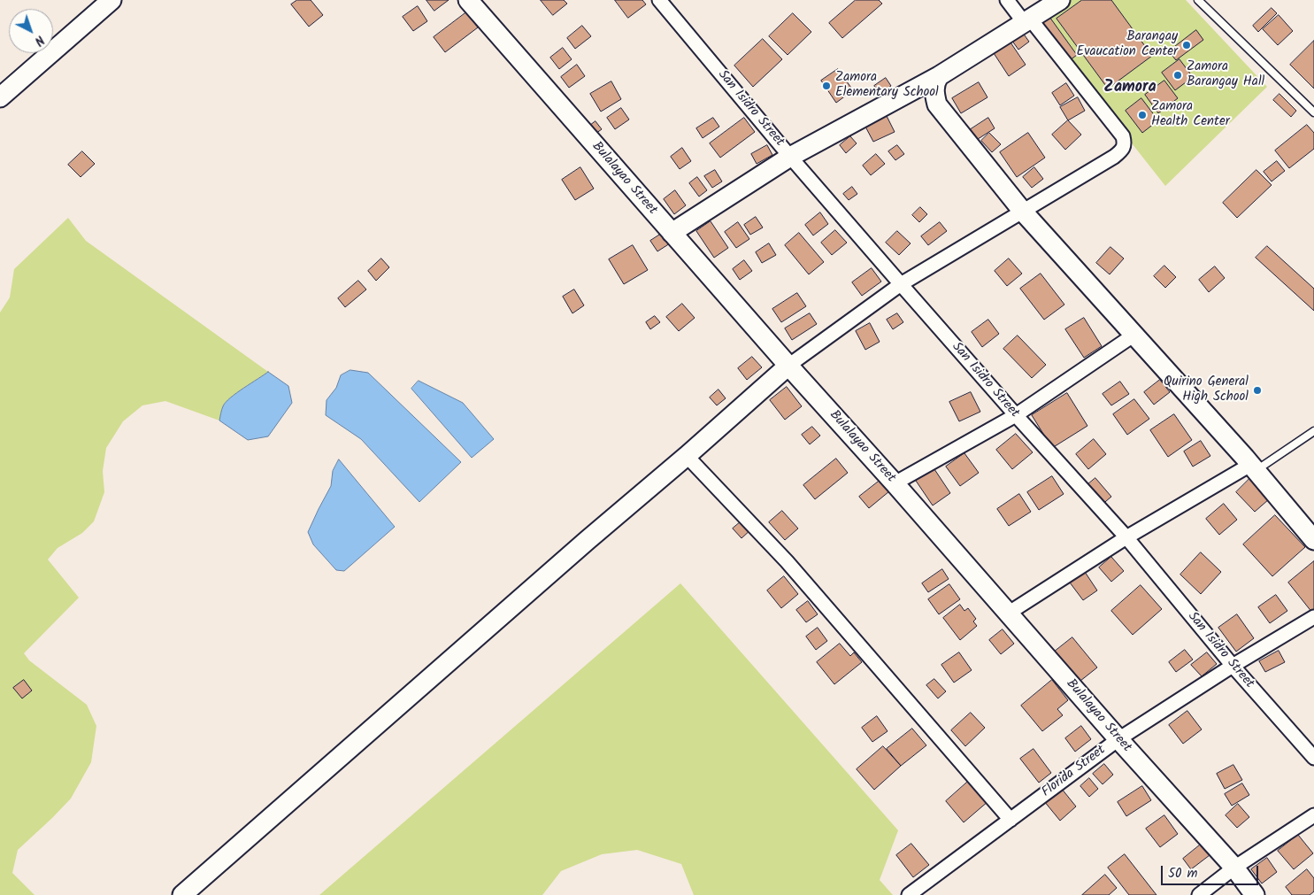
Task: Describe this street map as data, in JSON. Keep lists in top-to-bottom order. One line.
{"streets":{"street":["San Isidro Street","Bulalayao Street","Florida Street"]},"crossings":[["San Isidro Street","Florida Street"],["Bulalayao Street","Florida Street"]],"districts":["Zamora"],"places":["Barangay Evaucation Center","Zamora Barangay Hall","Zamora Elementary School","Zamora Health Center","Quirino General High School"],"scale_bar":"50 m","north":"bottom right"}
